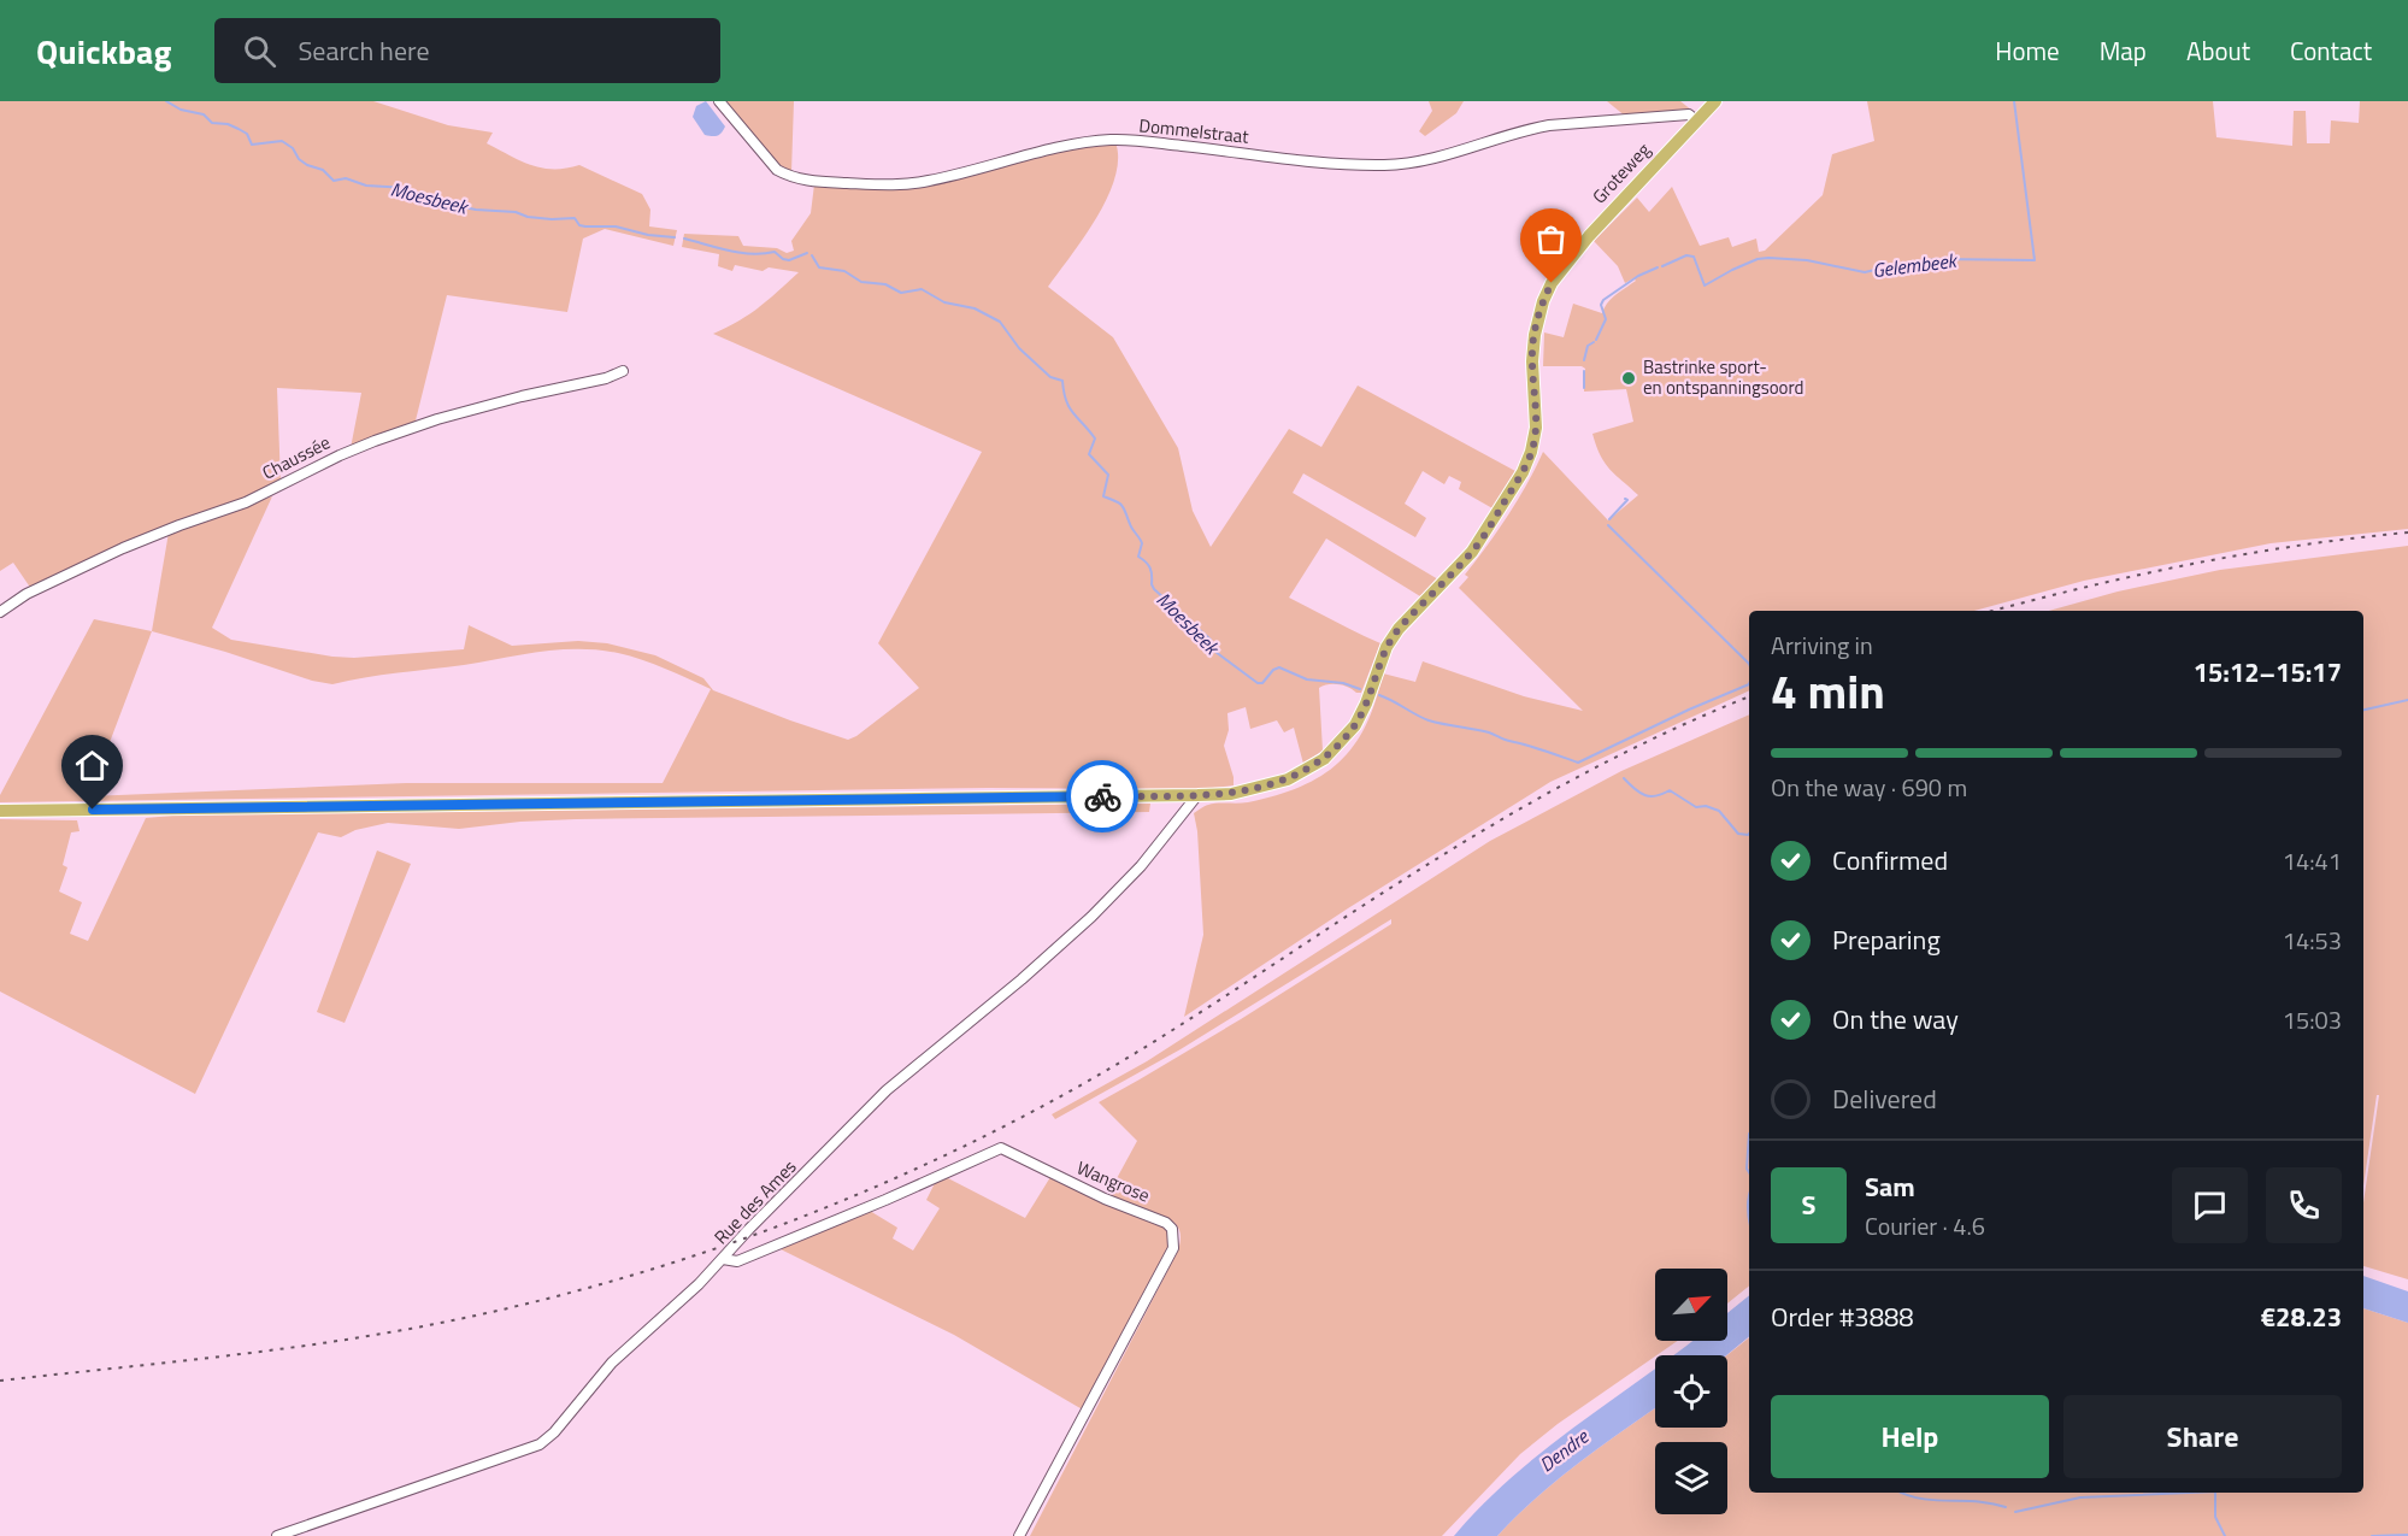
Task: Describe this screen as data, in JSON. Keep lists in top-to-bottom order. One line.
{"streets":{"main road":["Groteweg"],"street":["Dommelstraat","Chaussée","Wangrose","Rue des Ames"]},"crossings":[["Dommelstraat","Groteweg"],["Groteweg","Rue des Ames"],["Wangrose","Rue des Ames"]],"water":["Moesbeek","Gelembeek","Dendre"],"places":["Bastrinke sport- en ontspanningsoord"],"north":"top right","page":{"header":"Quickbag","search":"Search here","nav":["Home","Map","About","Contact"],"heading":["4 min","Arriving in","15:12–15:17"],"panel":["Sam","Courier · 4.6","Order #3888","€28.23"],"bar":"On the way · 690 m","list":[["Confirmed","14:41"],["Preparing","14:53"],["On the way","15:03"],"Delivered"],"round":"S","buttons":["Help","Share"]}}
